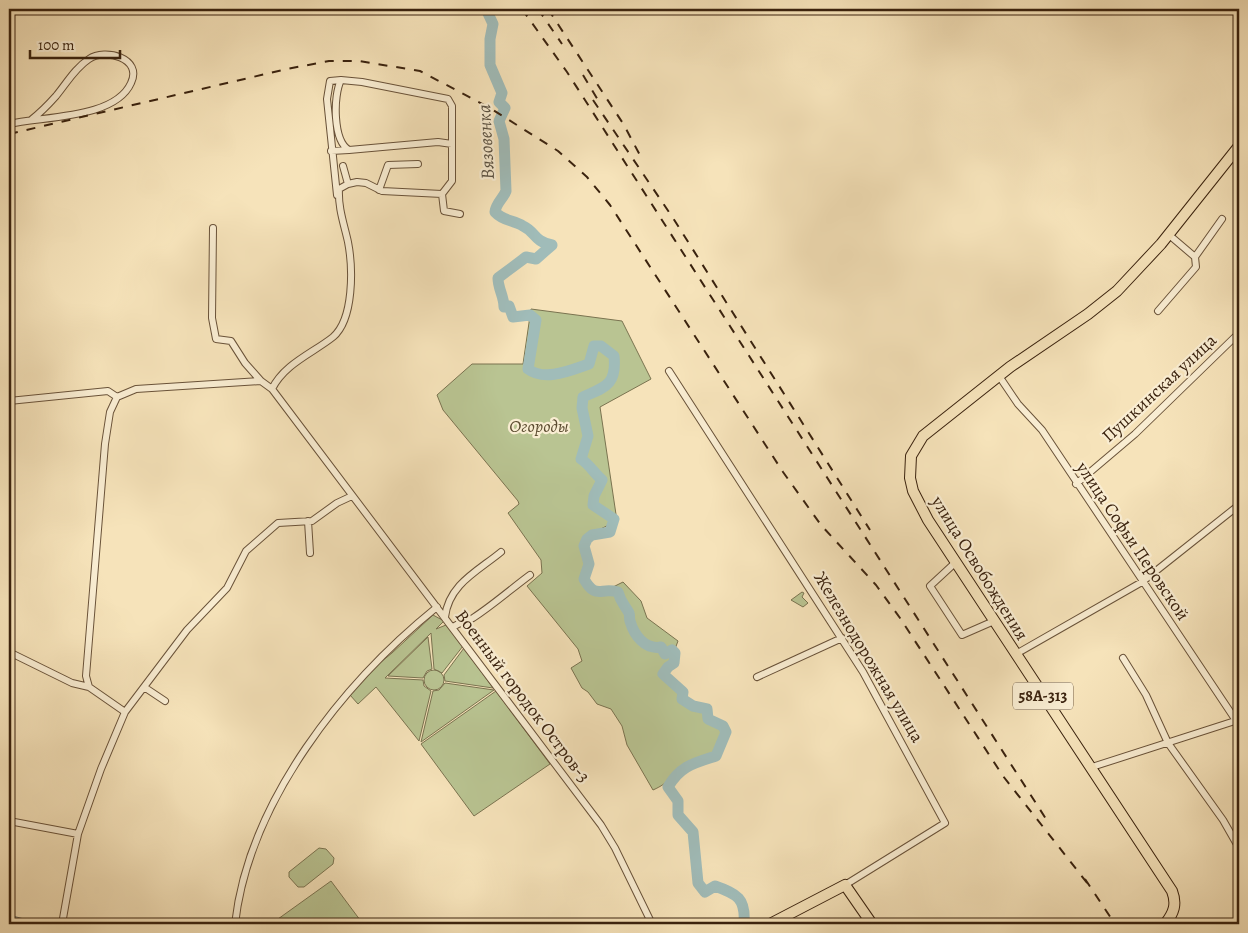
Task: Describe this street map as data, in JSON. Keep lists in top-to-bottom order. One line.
{"streets":{"main road":["улица Освобождения","58А-313"],"street":["Пушкинская улица","улица Софьи Перовской","Железнодорожная улица","Военный городок Остров-3"]},"crossings":[["Пушкинская улица","улица Софьи Перовской"],["улица Софьи Перовской","улица Освобождения"]],"water":["Вязовенка"],"parks":["Огороды"],"scale_bar":"100 m"}
